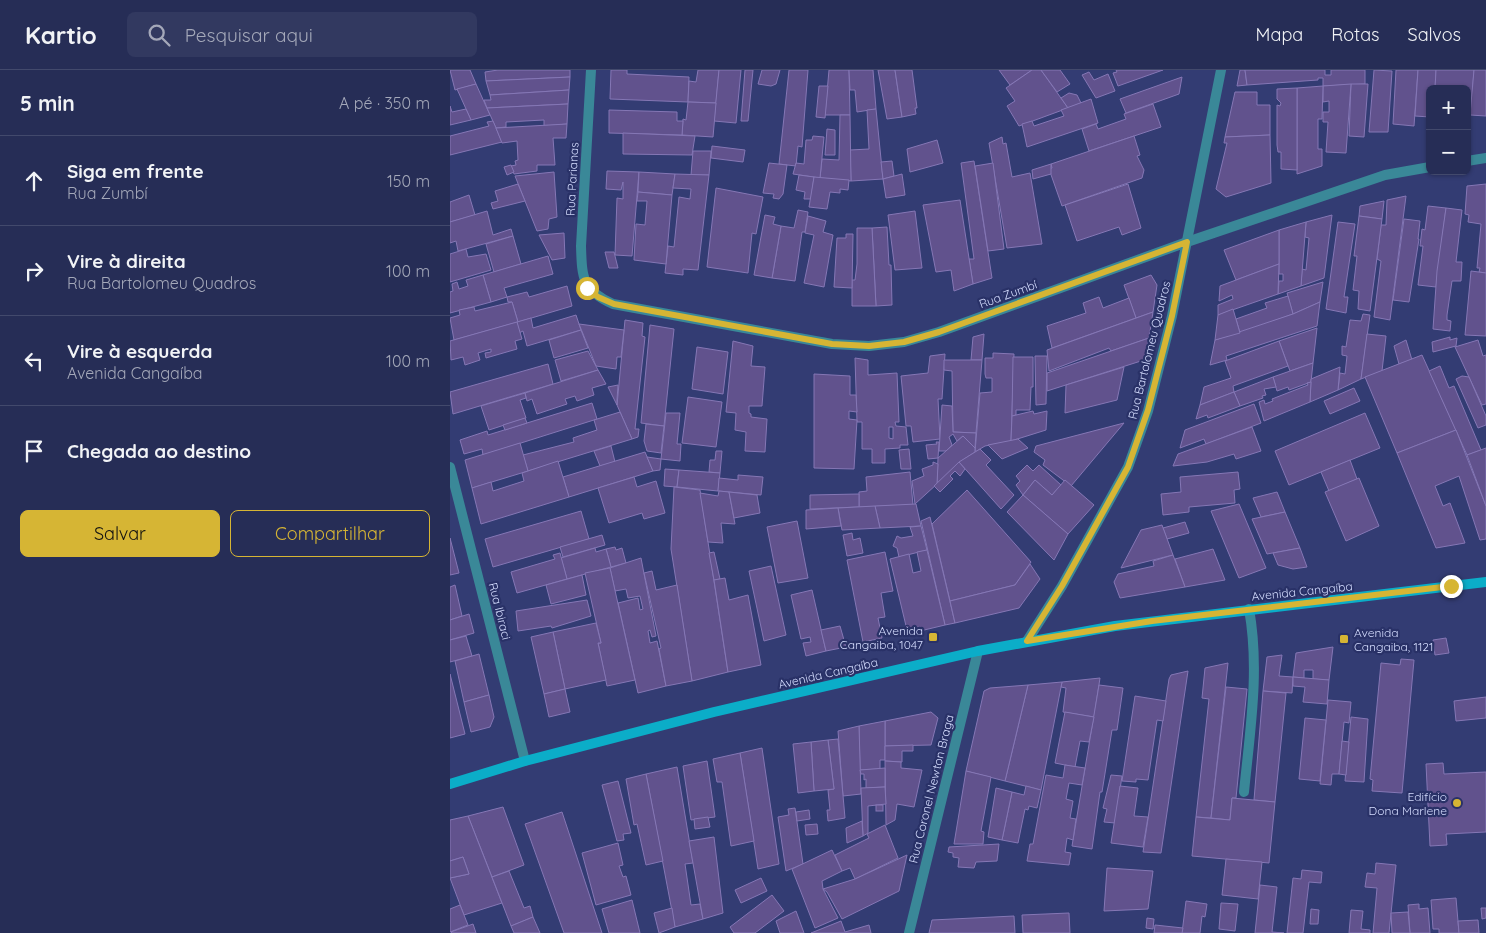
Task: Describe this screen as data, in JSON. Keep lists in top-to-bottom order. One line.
{"streets":{"main road":["Avenida Cangaíba"],"street":["Rua Parianas","Rua Zumbí","Rua Bartolomeu Quadros","Rua Ibiraci","Rua Coronel Newton Braga"]},"crossings":[["Rua Parianas","Rua Zumbí"],["Rua Zumbí","Rua Bartolomeu Quadros"],["Rua Bartolomeu Quadros","Avenida Cangaíba"],["Avenida Cangaíba","Rua Ibiraci"],["Avenida Cangaíba","Rua Coronel Newton Braga"]],"places":{"transit":["Avenida Cangaiba, 1047","Avenida Cangaiba, 1121"],"other":["Edifício Dona Marlene"]},"page":{"header":"Kartio","search":"Pesquisar aqui","nav":["Mapa","Rotas","Salvos"],"heading":["5 min","A pé · 350 m"],"map_buttons":["+","−"],"list":[["Siga em frente","Rua Zumbí","150 m"],["Vire à direita","Rua Bartolomeu Quadros","100 m"],["Vire à esquerda","Avenida Cangaíba","100 m"],"Chegada ao destino"],"buttons":["Salvar","Compartilhar"]}}
